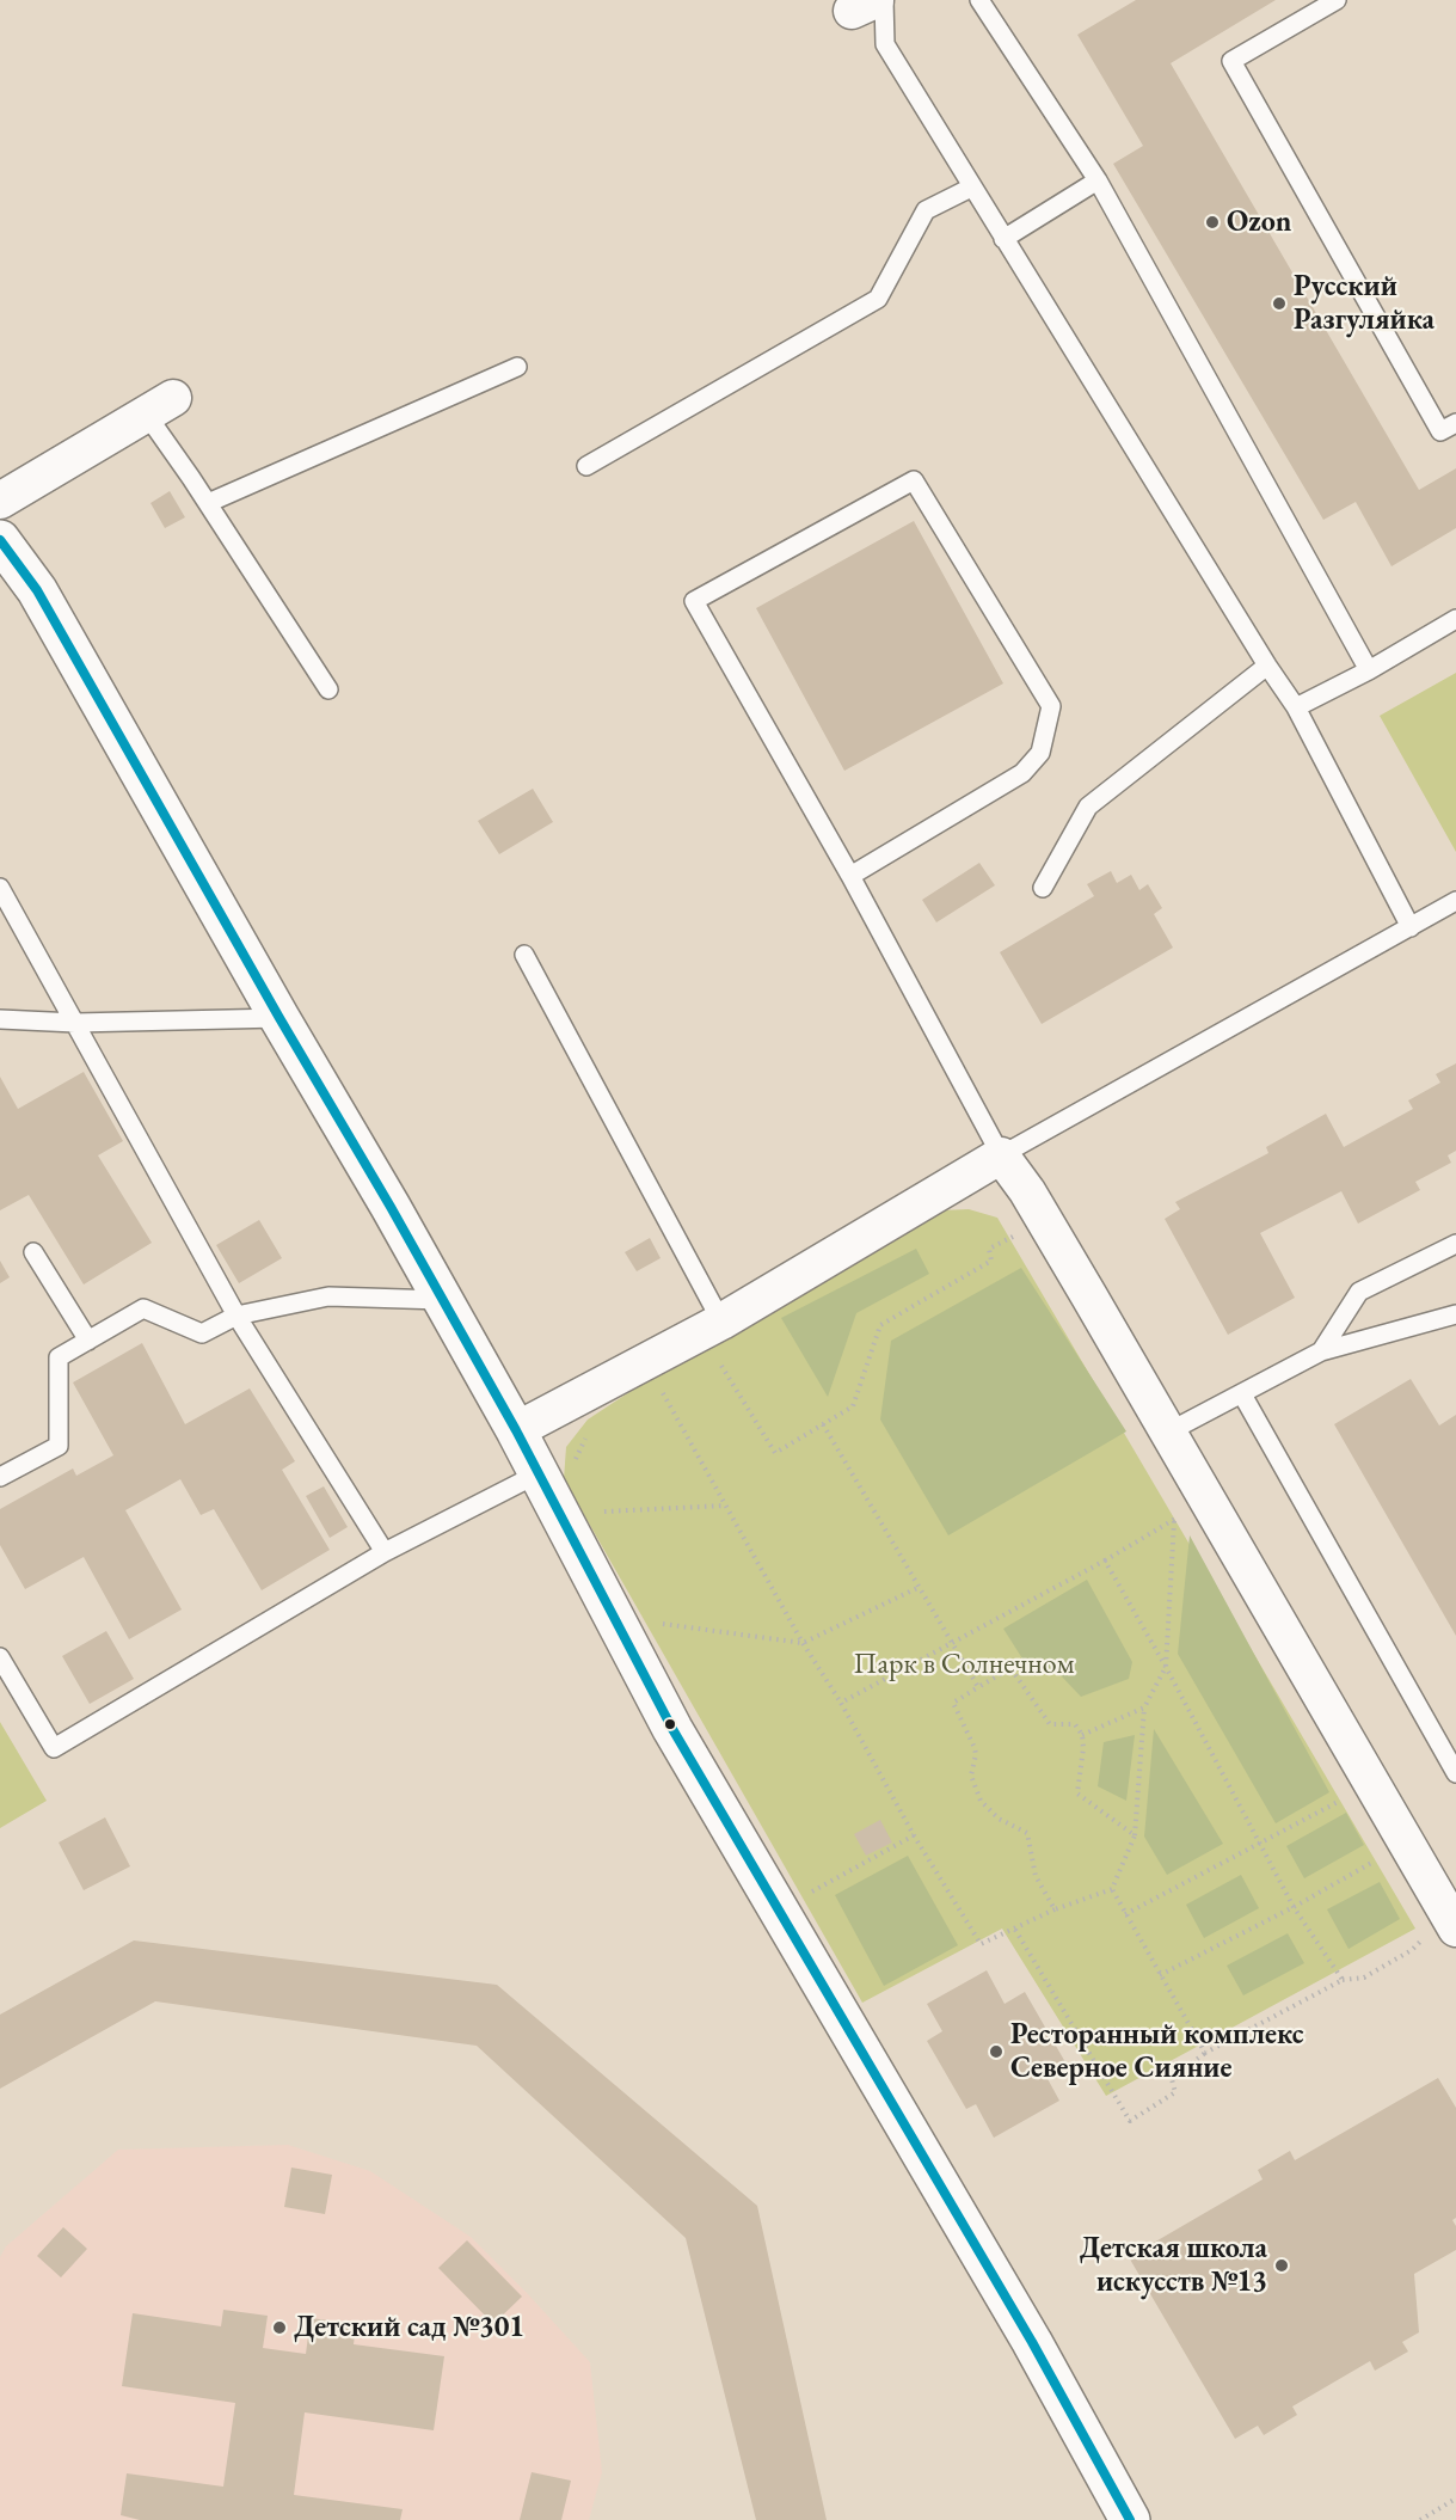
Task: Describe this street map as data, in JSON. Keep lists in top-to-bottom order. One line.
{"parks":["Парк в Солнечном"],"places":["Ozon","Русский Разгуляйка","Ресторанный комплекс Северное Сияние","Детская школа искусств №13","Детский сад №301"]}
